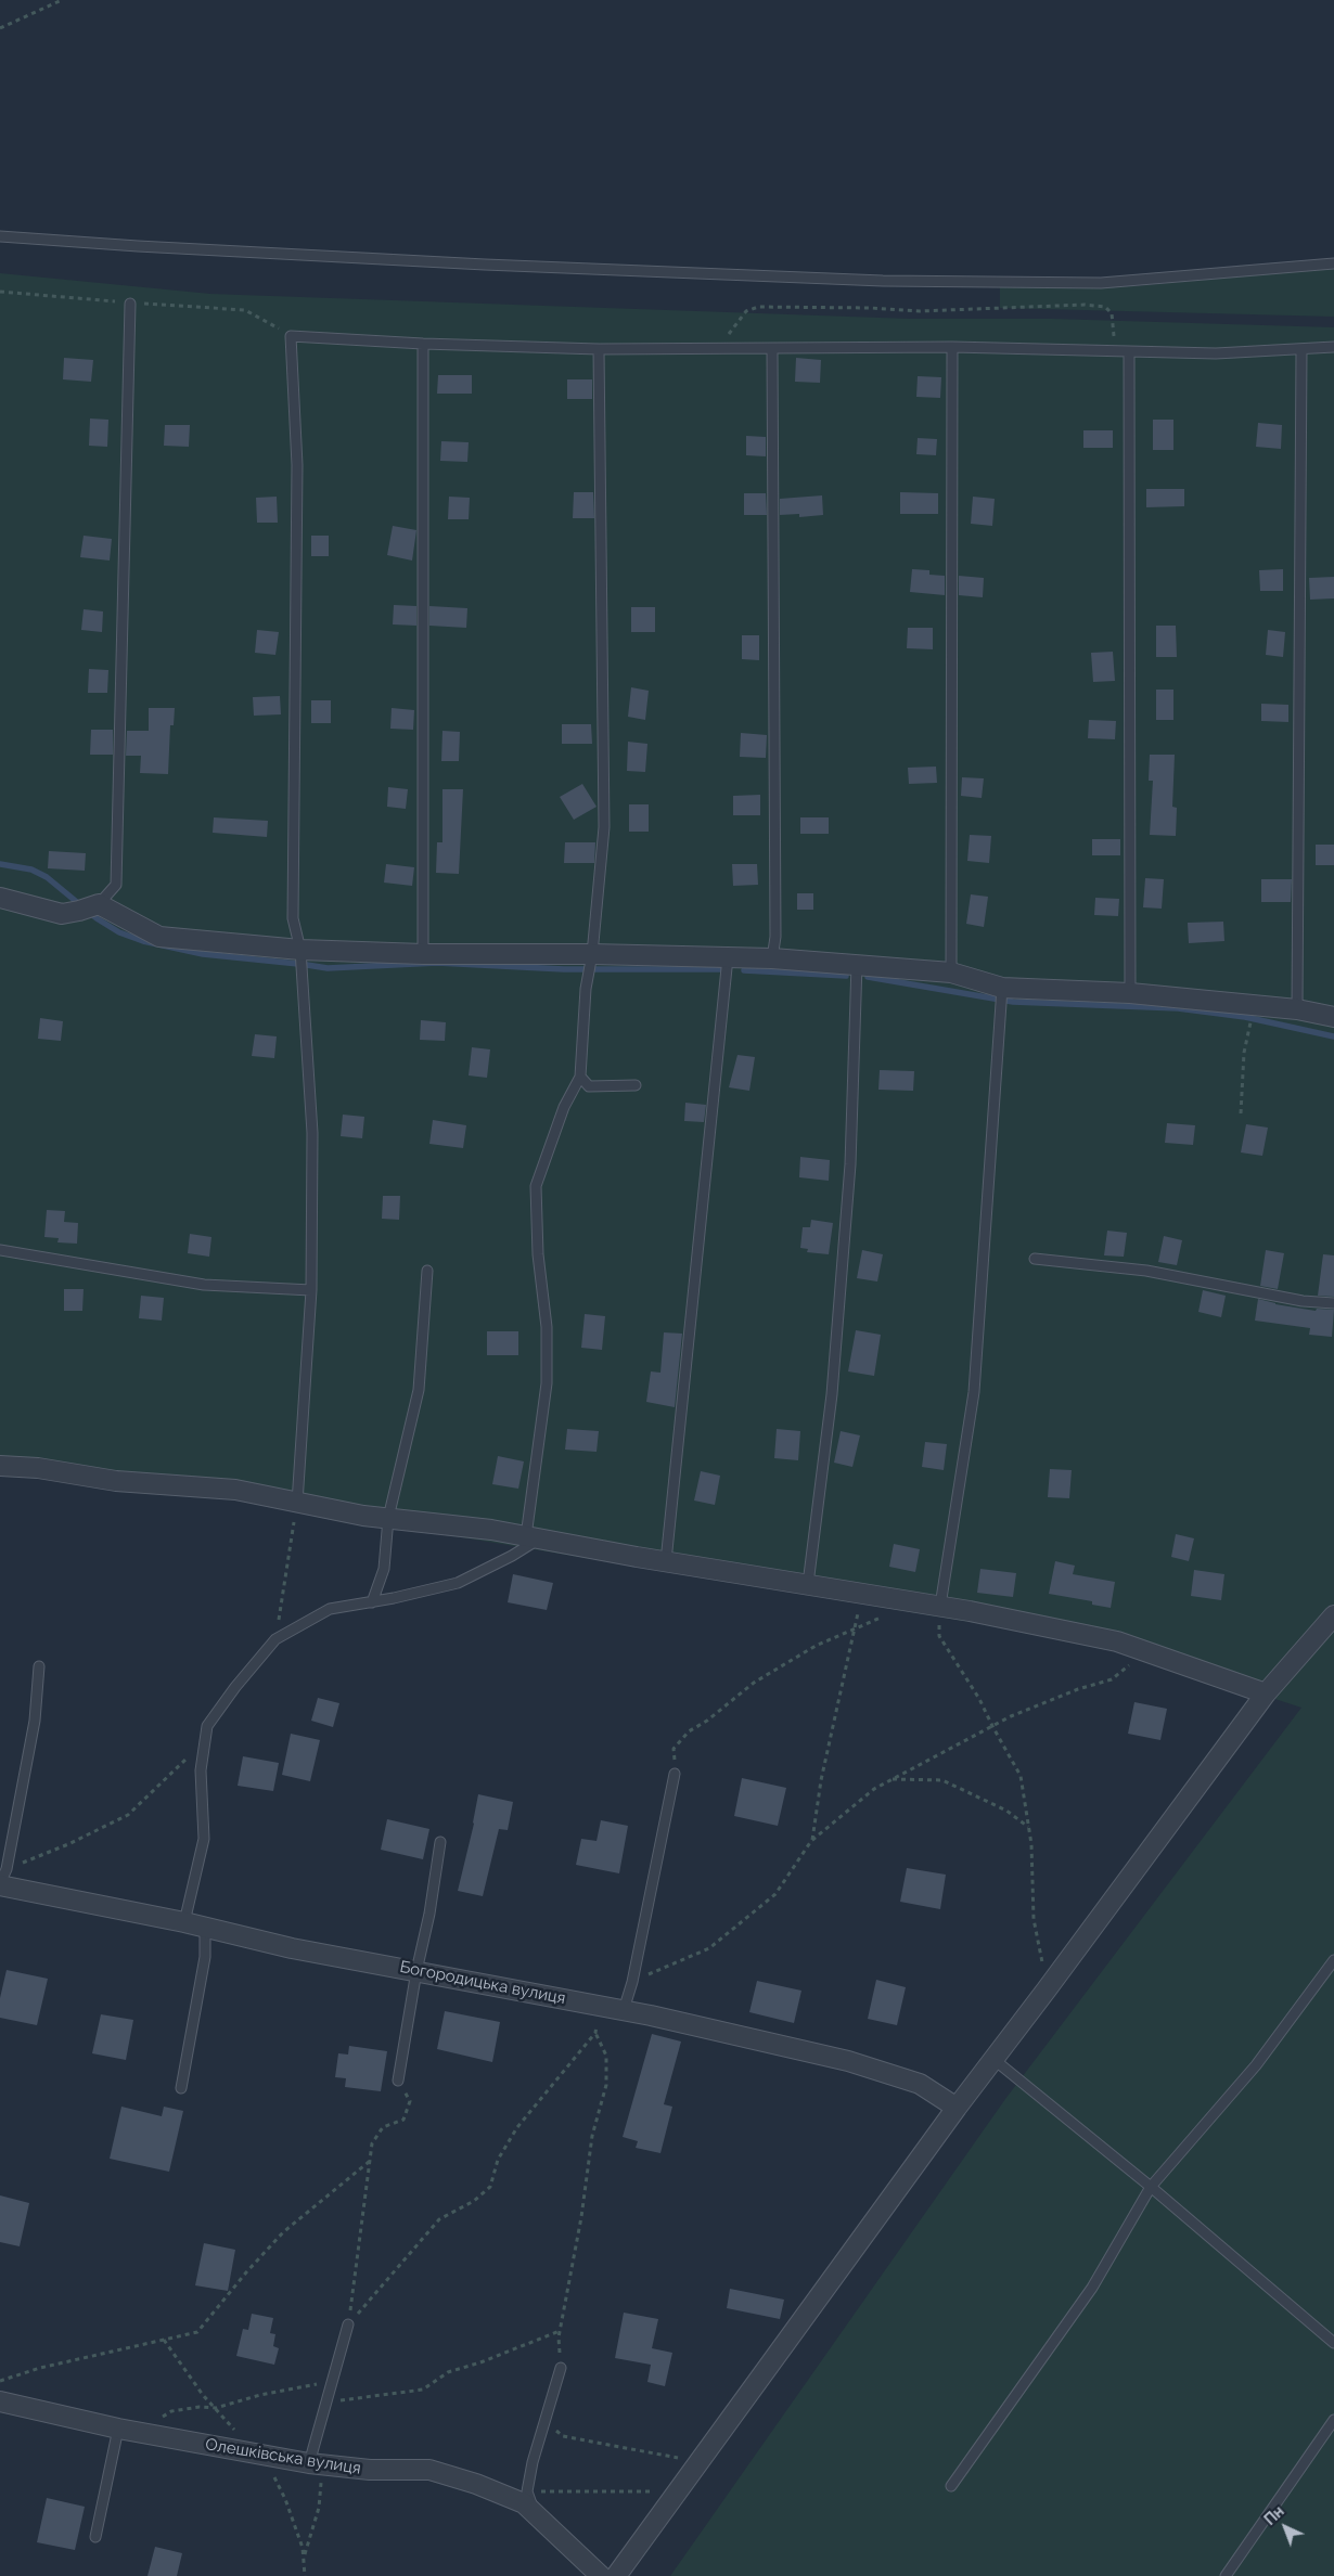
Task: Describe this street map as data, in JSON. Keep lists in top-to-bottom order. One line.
{"streets":{"street":["Богородицька вулиця","Олешківська вулиця"]},"north":"top left"}
